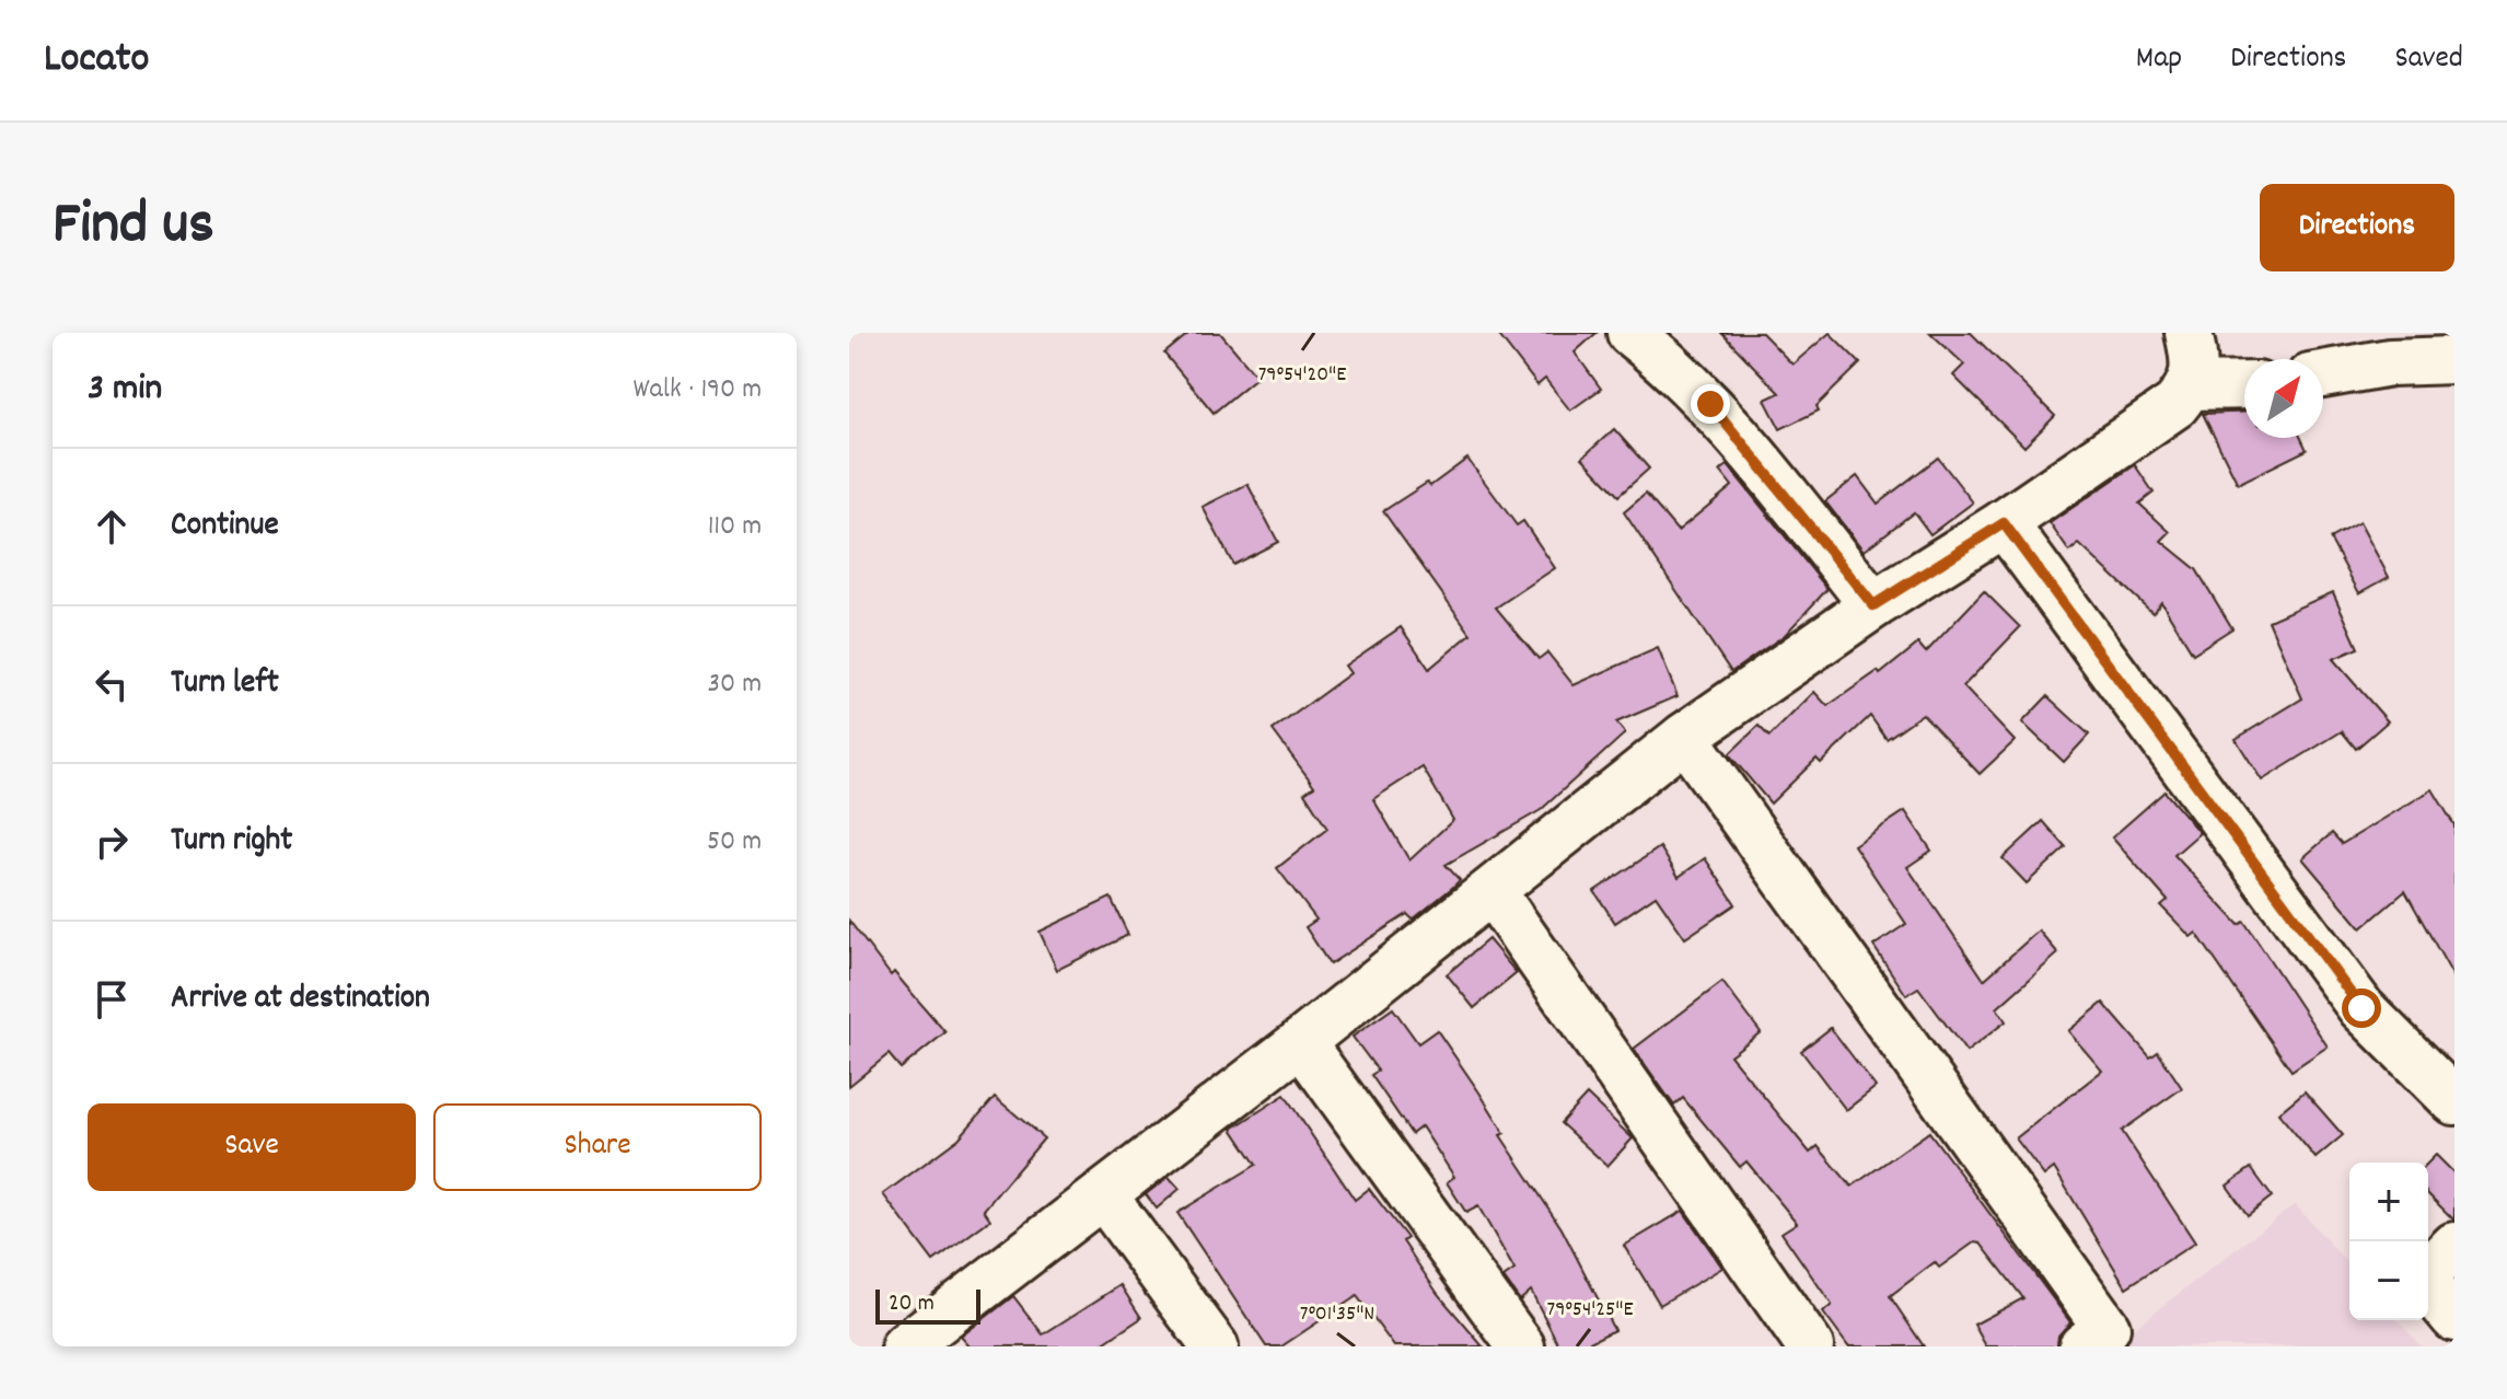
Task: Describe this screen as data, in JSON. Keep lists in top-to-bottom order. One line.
{"scale_bar":"20 m","north":"top right","page":{"header":"Locato","nav":["Map","Directions","Saved"],"title":"Find us","buttons":["Directions",["Save","Share"]],"heading":["3 min","Walk · 190 m"],"list":[["Continue","110 m"],["Turn left","30 m"],["Turn right","50 m"],"Arrive at destination"],"map_buttons":["+","−"],"scale":"20 m"},"coordinates":["79°54'20\"E","79°54'25\"E","7°01'35\"N"]}
